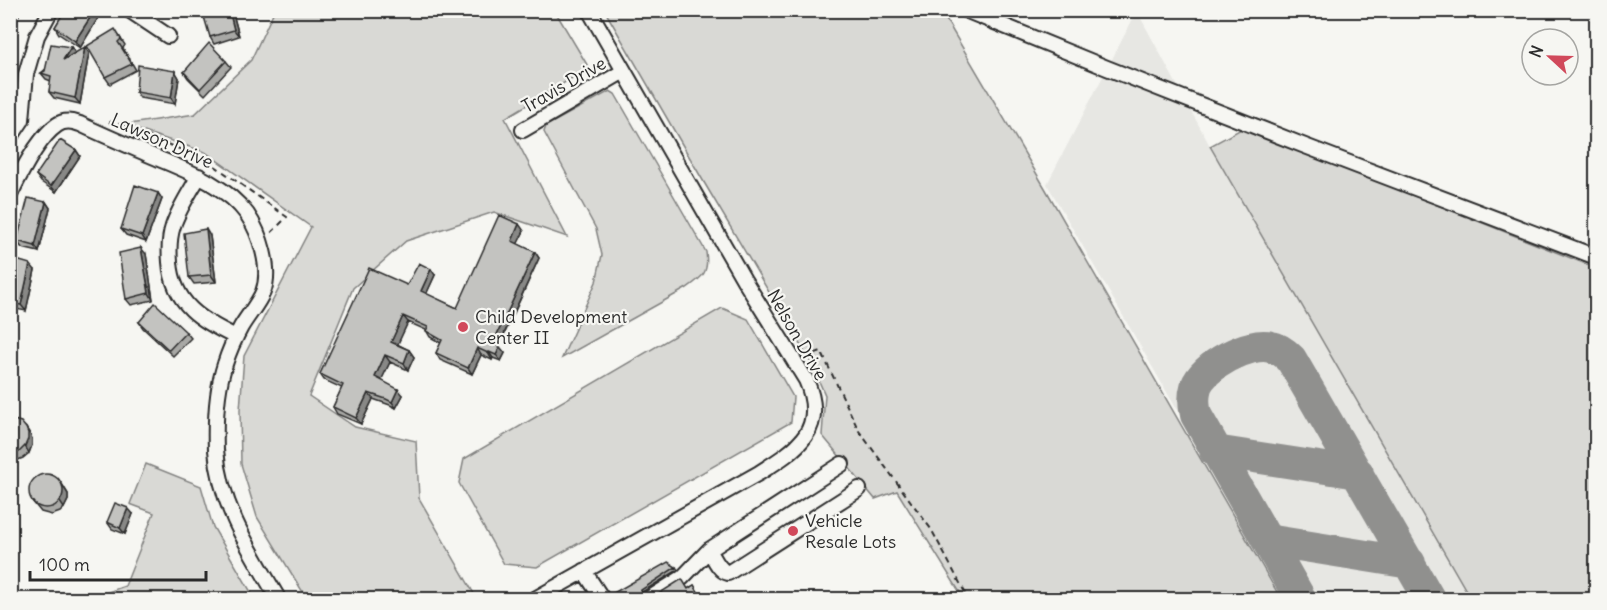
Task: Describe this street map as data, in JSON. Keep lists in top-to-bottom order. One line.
{"streets":{"street":["Travis Drive","Lawson Drive","Nelson Drive"]},"crossings":[["Travis Drive","Nelson Drive"]],"places":["Child Development Center II","Vehicle Resale Lots"],"scale_bar":"100 m","north":"left"}
